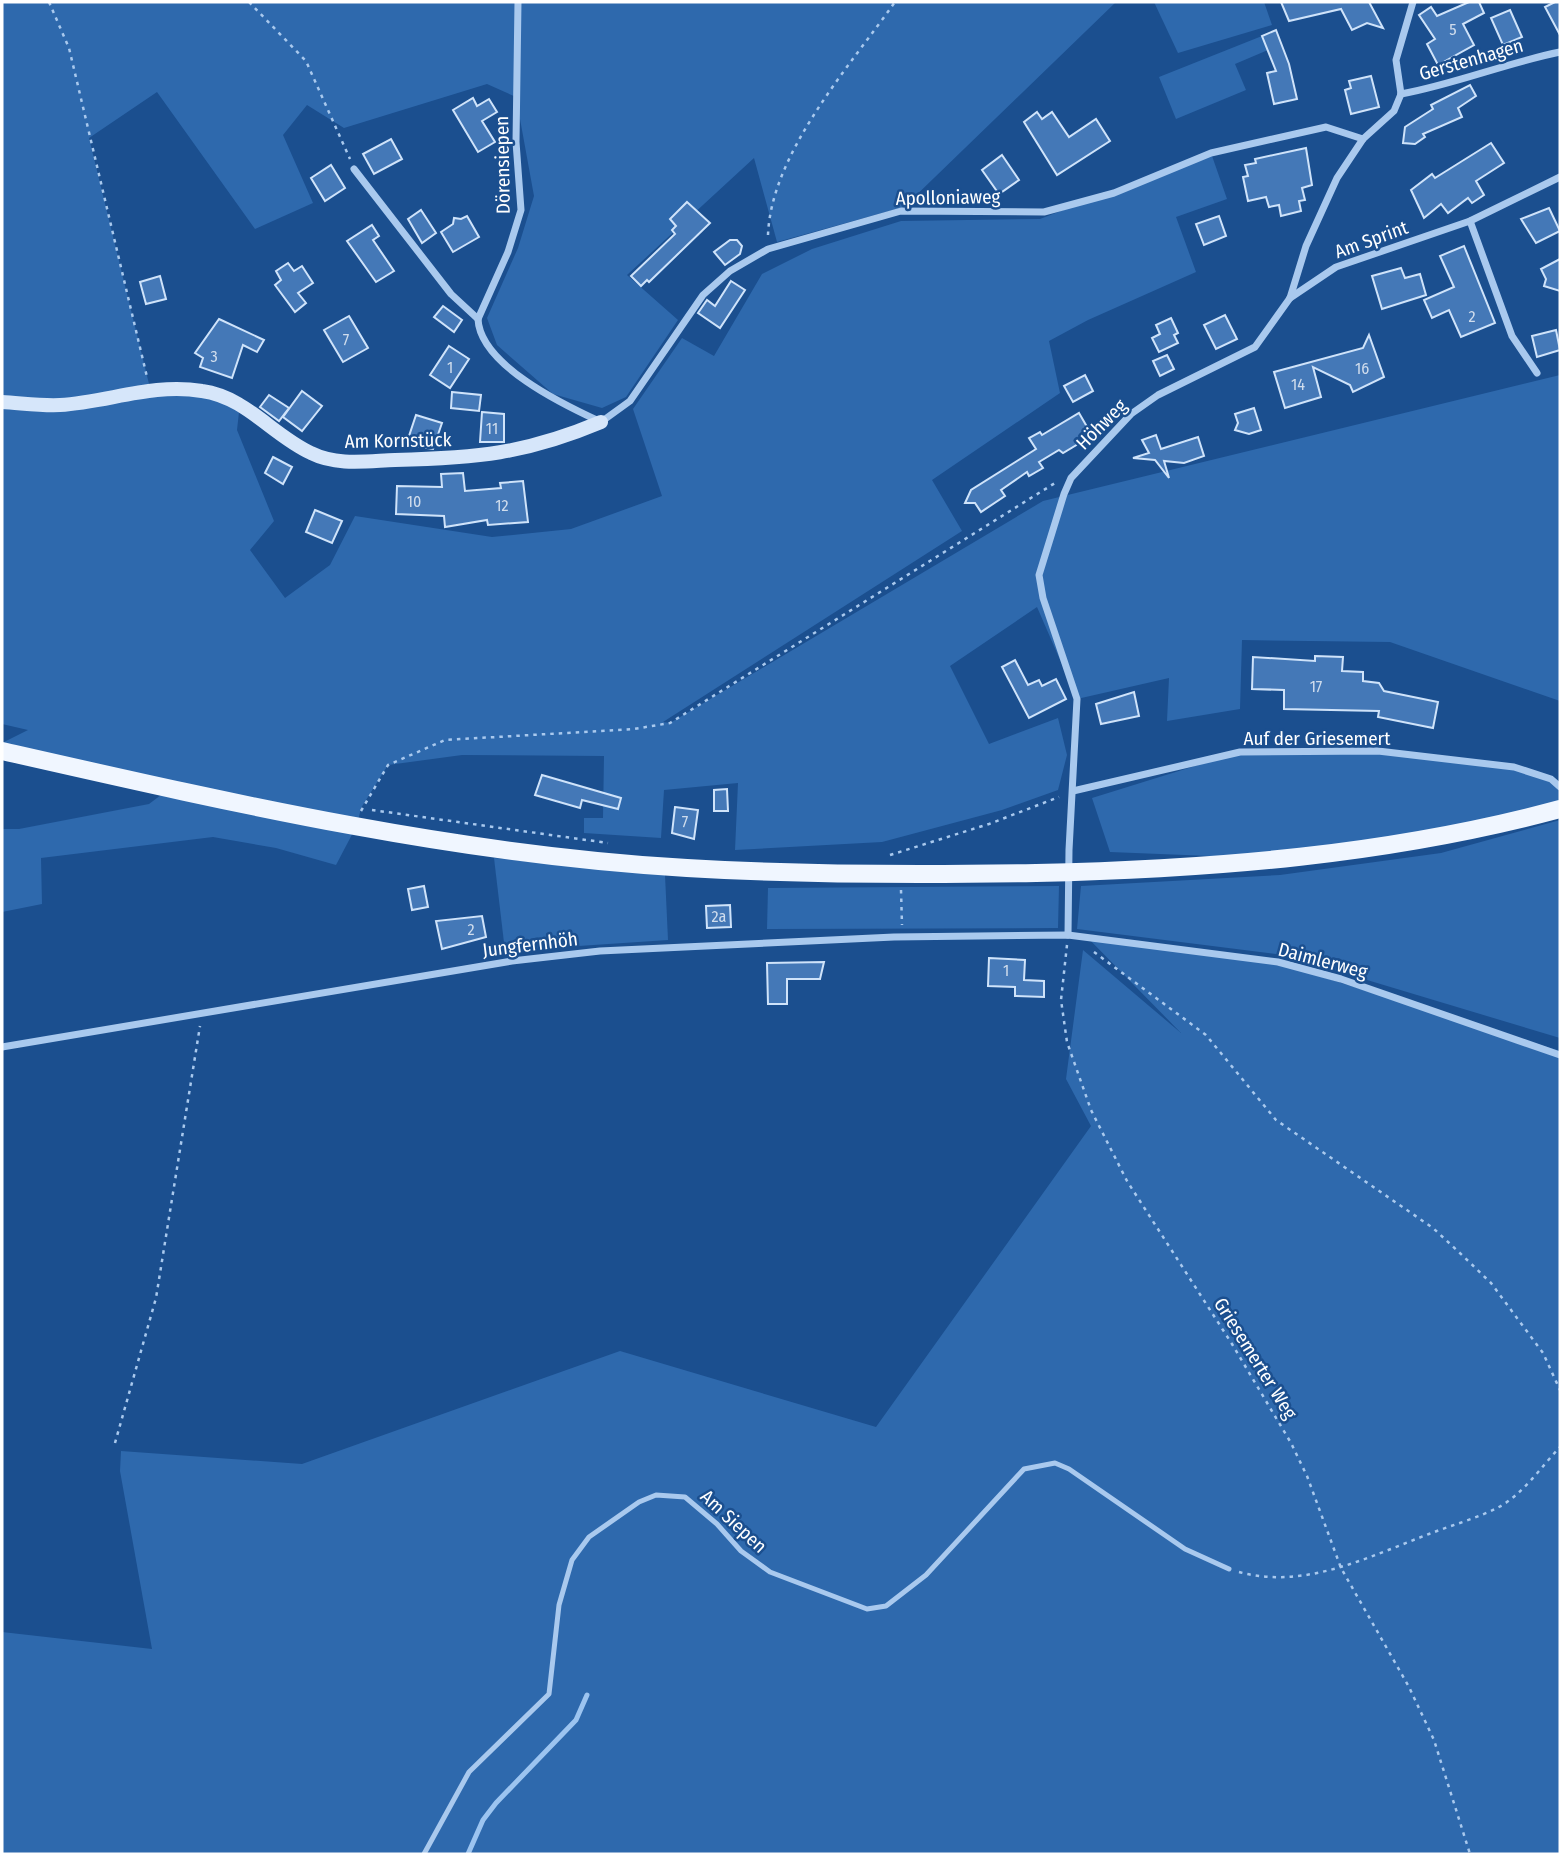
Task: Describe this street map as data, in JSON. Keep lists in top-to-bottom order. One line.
{"streets":{"street":["Gerstenhagen","Dörensiepen","Apolloniaweg","Am Sprint","Höhweg","Am Kornstück","Auf der Griesemert","Jungfernhöh","Daimlerweg"],"lane":["Am Siepen"],"path":["Griesemerter Weg"]},"crossings":[["Gerstenhagen","Höhweg"],["Apolloniaweg","Höhweg"],["Apolloniaweg","Am Kornstück"],["Am Sprint","Höhweg"],["Höhweg","Auf der Griesemert"],["Jungfernhöh","Daimlerweg"],["Jungfernhöh","Griesemerter Weg"],["Daimlerweg","Griesemerter Weg"]],"house_numbers":["5","2","7","3","1","16","14","11","10","12","17","7","2a","2","1"]}
